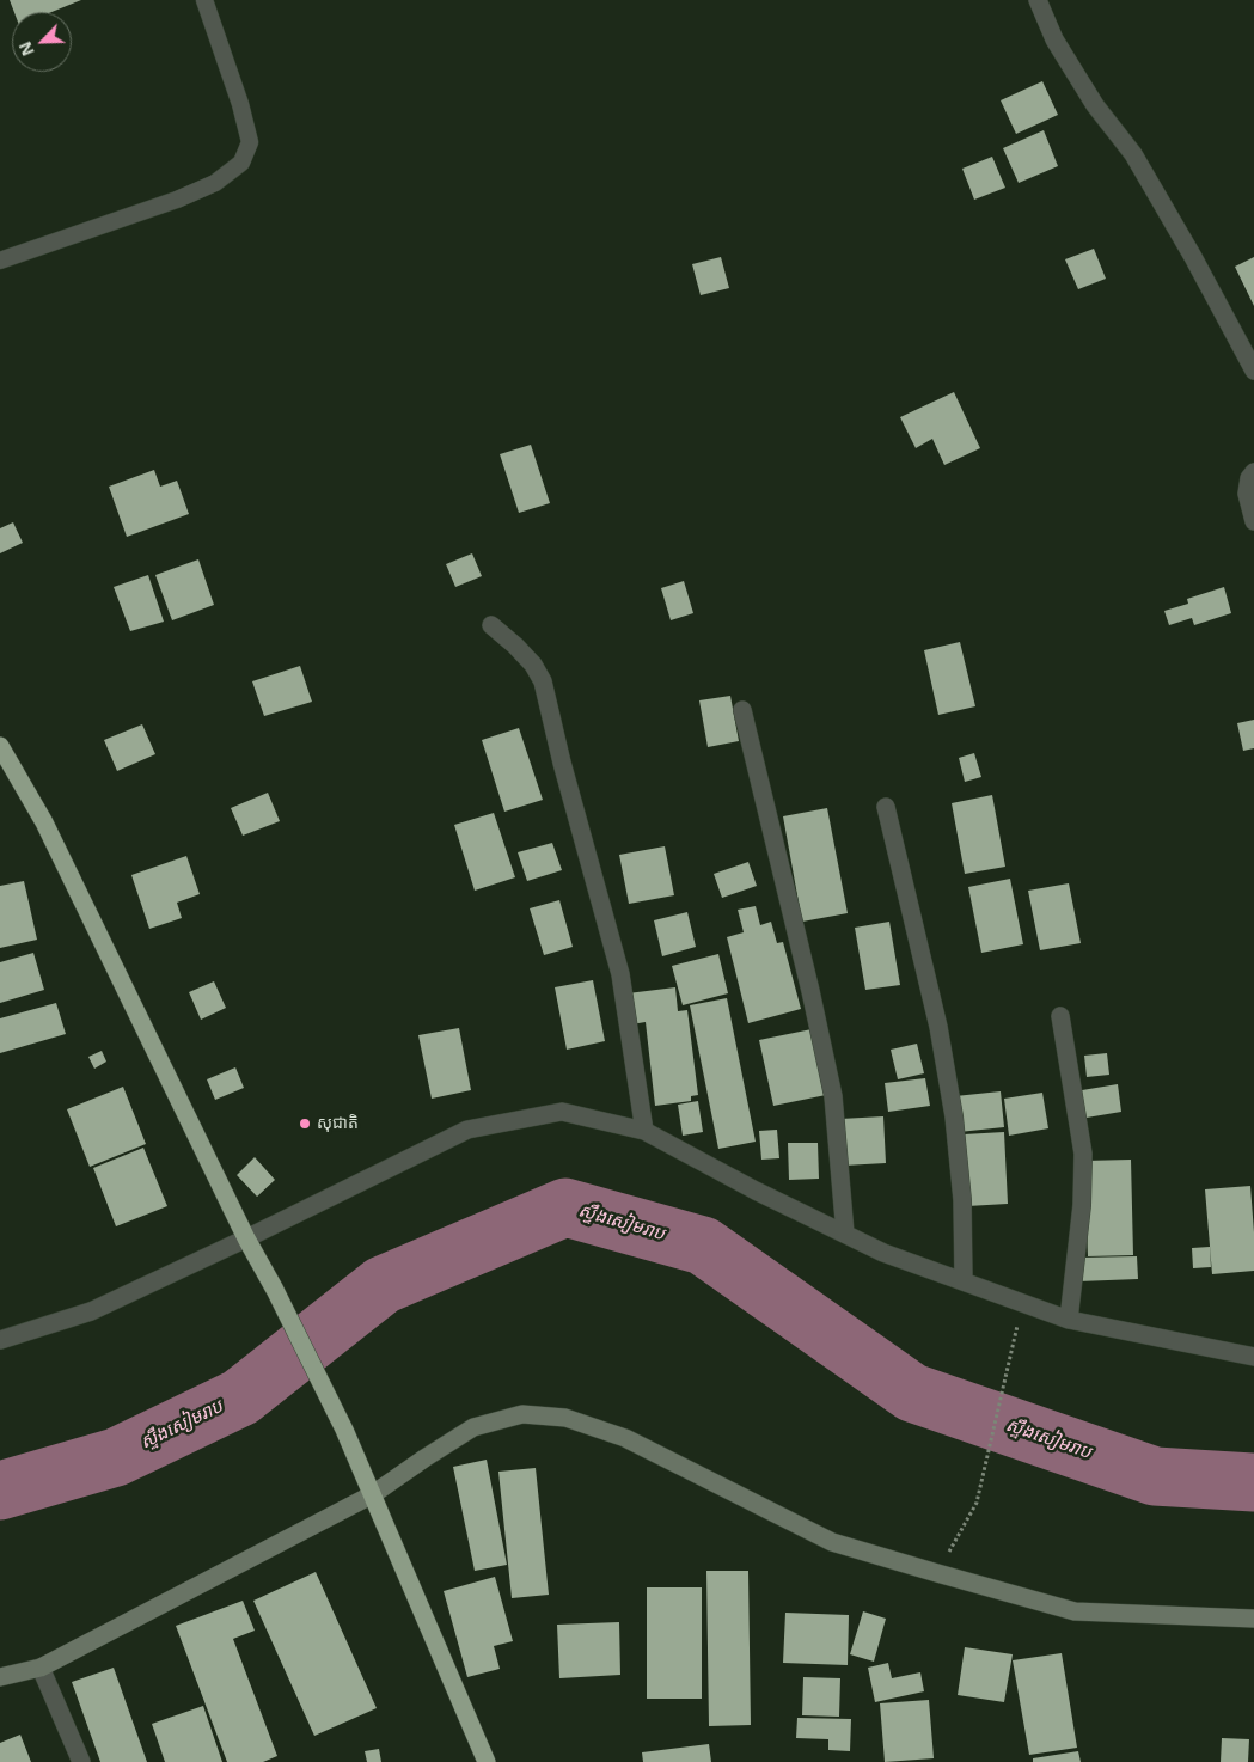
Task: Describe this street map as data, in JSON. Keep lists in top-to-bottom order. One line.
{"water":["ស្ទឹងសៀមរាប"],"places":["សុជាតិ"],"north":"bottom left"}
